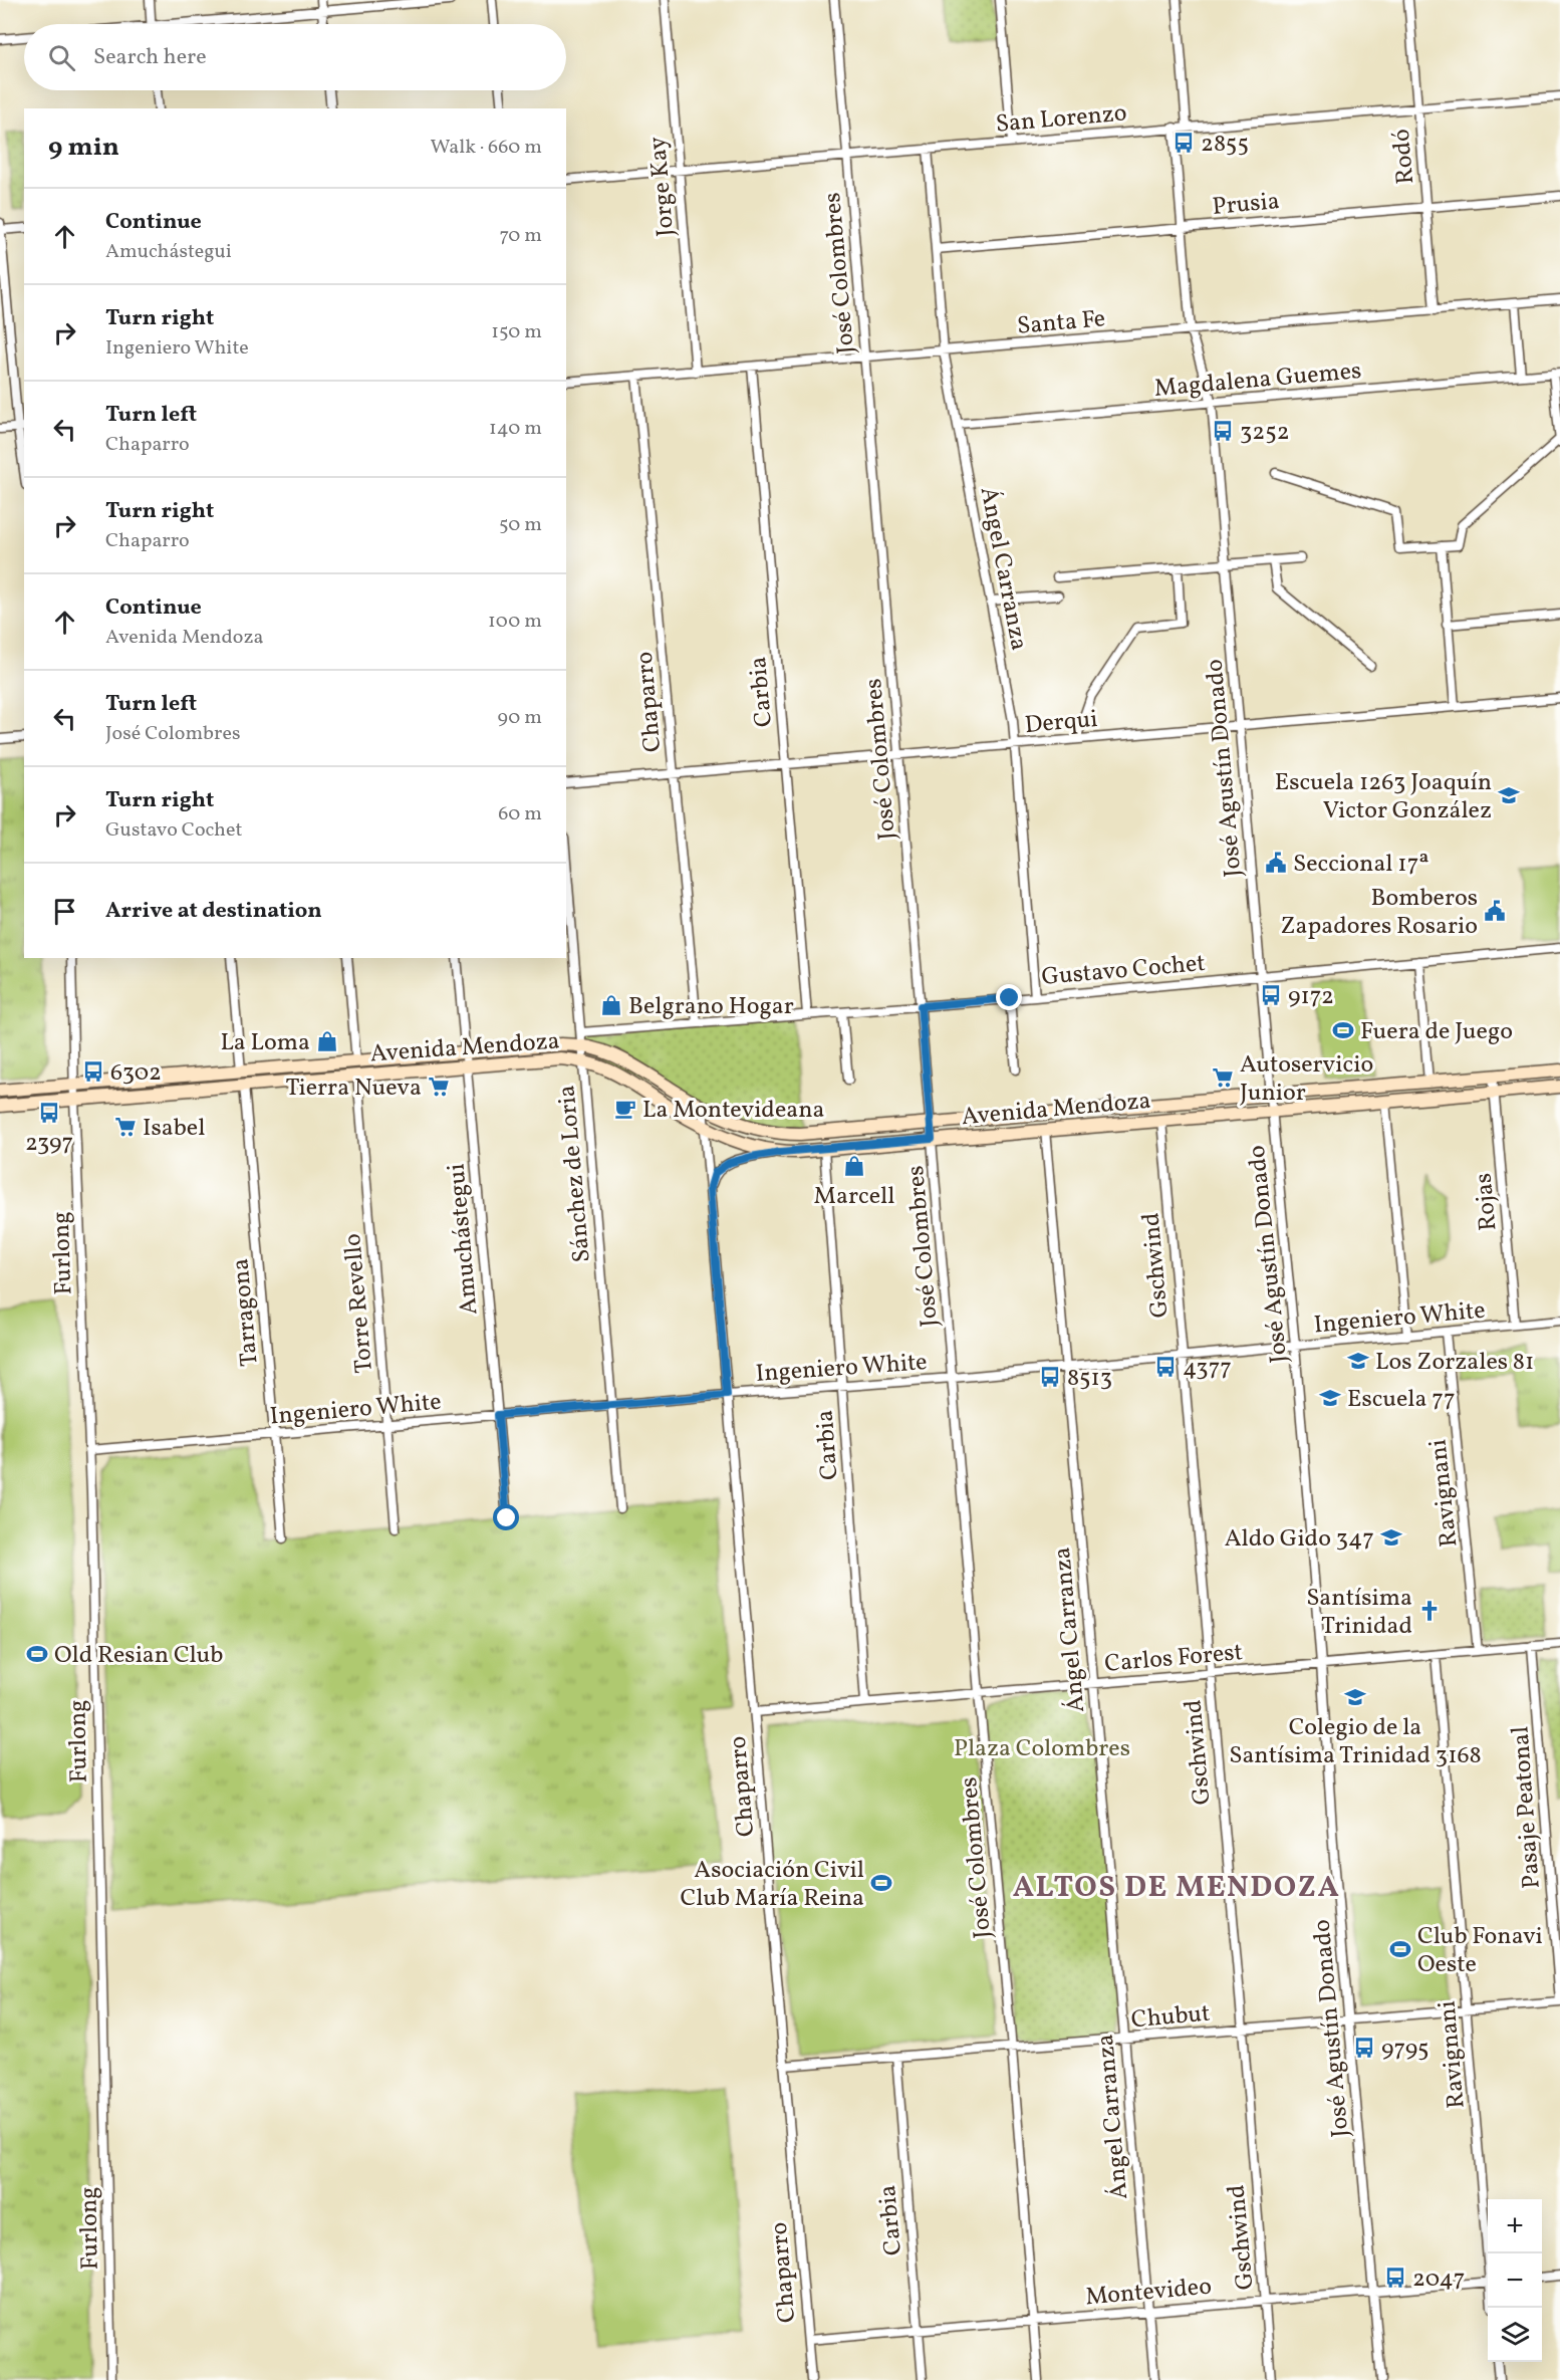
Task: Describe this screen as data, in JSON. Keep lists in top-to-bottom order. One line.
{"streets":{"main road":["Avenida Mendoza"],"street":["San Lorenzo","Rodó","Jorge Kay","Prusia","José Colombres","Santa Fe","Magdalena Guemes","Ángel Carranza","Carbia","Chaparro","Derqui","José Agustín Donado","Gustavo Cochet","Sánchez de Loria","Rojas","Amuchástegui","Furlong","Gschwind","Torre Revello","Tarragona","Ingeniero White","Ravignani","Carlos Forest","Pasaje Peatonal","Chubut","Montevideo"]},"crossings":[["San Lorenzo","Rodó"],["San Lorenzo","Jorge Kay"],["San Lorenzo","José Colombres"],["San Lorenzo","Ángel Carranza"],["San Lorenzo","José Agustín Donado"],["Rodó","Prusia"],["Rodó","Santa Fe"],["Jorge Kay","Santa Fe"],["Prusia","Ángel Carranza"],["Prusia","José Agustín Donado"],["José Colombres","Santa Fe"],["José Colombres","Derqui"],["José Colombres","Gustavo Cochet"],["José Colombres","Avenida Mendoza"],["José Colombres","Ingeniero White"],["José Colombres","Carlos Forest"],["José Colombres","Chubut"],["José Colombres","Montevideo"],["Santa Fe","Ángel Carranza"],["Santa Fe","Carbia"],["Santa Fe","Chaparro"],["Santa Fe","José Agustín Donado"],["Magdalena Guemes","Ángel Carranza"],["Magdalena Guemes","José Agustín Donado"],["Ángel Carranza","Derqui"],["Ángel Carranza","Gustavo Cochet"],["Ángel Carranza","Avenida Mendoza"],["Ángel Carranza","Ingeniero White"],["Ángel Carranza","Carlos Forest"],["Ángel Carranza","Chubut"],["Ángel Carranza","Montevideo"],["Carbia","Derqui"],["Carbia","Gustavo Cochet"],["Carbia","Avenida Mendoza"],["Carbia","Ingeniero White"],["Carbia","Carlos Forest"],["Carbia","Chubut"],["Carbia","Montevideo"],["Chaparro","Derqui"],["Chaparro","Gustavo Cochet"],["Chaparro","Avenida Mendoza"],["Chaparro","Ingeniero White"],["Chaparro","Carlos Forest"],["Chaparro","Chubut"],["Chaparro","Montevideo"],["Derqui","José Agustín Donado"],["José Agustín Donado","Gustavo Cochet"],["José Agustín Donado","Avenida Mendoza"],["José Agustín Donado","Ingeniero White"],["José Agustín Donado","Carlos Forest"],["José Agustín Donado","Chubut"],["José Agustín Donado","Montevideo"],["Gustavo Cochet","Avenida Mendoza"],["Gustavo Cochet","Sánchez de Loria"],["Avenida Mendoza","Sánchez de Loria"],["Avenida Mendoza","Rojas"],["Avenida Mendoza","Amuchástegui"],["Avenida Mendoza","Furlong"],["Avenida Mendoza","Gschwind"],["Avenida Mendoza","Torre Revello"],["Avenida Mendoza","Tarragona"],["Sánchez de Loria","Ingeniero White"],["Rojas","Ingeniero White"],["Amuchástegui","Ingeniero White"],["Furlong","Ingeniero White"],["Gschwind","Ingeniero White"],["Gschwind","Carlos Forest"],["Gschwind","Chubut"],["Gschwind","Montevideo"],["Torre Revello","Ingeniero White"],["Tarragona","Ingeniero White"],["Ingeniero White","Ravignani"],["Ravignani","Carlos Forest"],["Ravignani","Chubut"],["Carlos Forest","Pasaje Peatonal"],["Pasaje Peatonal","Chubut"]],"districts":["ALTOS DE MENDOZA"],"parks":["Plaza Colombres"],"places":{"bus stop":["2855","3252","9172","6302","2397","4377","8513","9795","2047"],"school or university":["Escuela 1263 Joaquín Victor González","Los Zorzales 81","Escuela 77","Aldo Gido 347","Colegio de la Santísima Trinidad 3168"],"public building":["Seccional 17ª","Bomberos Zapadores Rosario"],"shop":["Belgrano Hogar","La Loma","Marcell"],"sports":["Fuera de Juego","Old Resian Club","Asociación Civil Club María Reina","Club Fonavi Oeste"],"supermarket":["Autoservicio Junior","Tierra Nueva","Isabel"],"cafe":["La Montevideana"],"church":["Santísima Trinidad"]},"page":{"search":"Search here","heading":["9 min","Walk · 660 m"],"list":[["Continue","Amuchástegui","70 m"],["Turn right","Ingeniero White","150 m"],["Turn left","Chaparro","140 m"],["Turn right","Chaparro","50 m"],["Continue","Avenida Mendoza","100 m"],["Turn left","José Colombres","90 m"],["Turn right","Gustavo Cochet","60 m"],"Arrive at destination"],"map_buttons":["+","−"]}}
